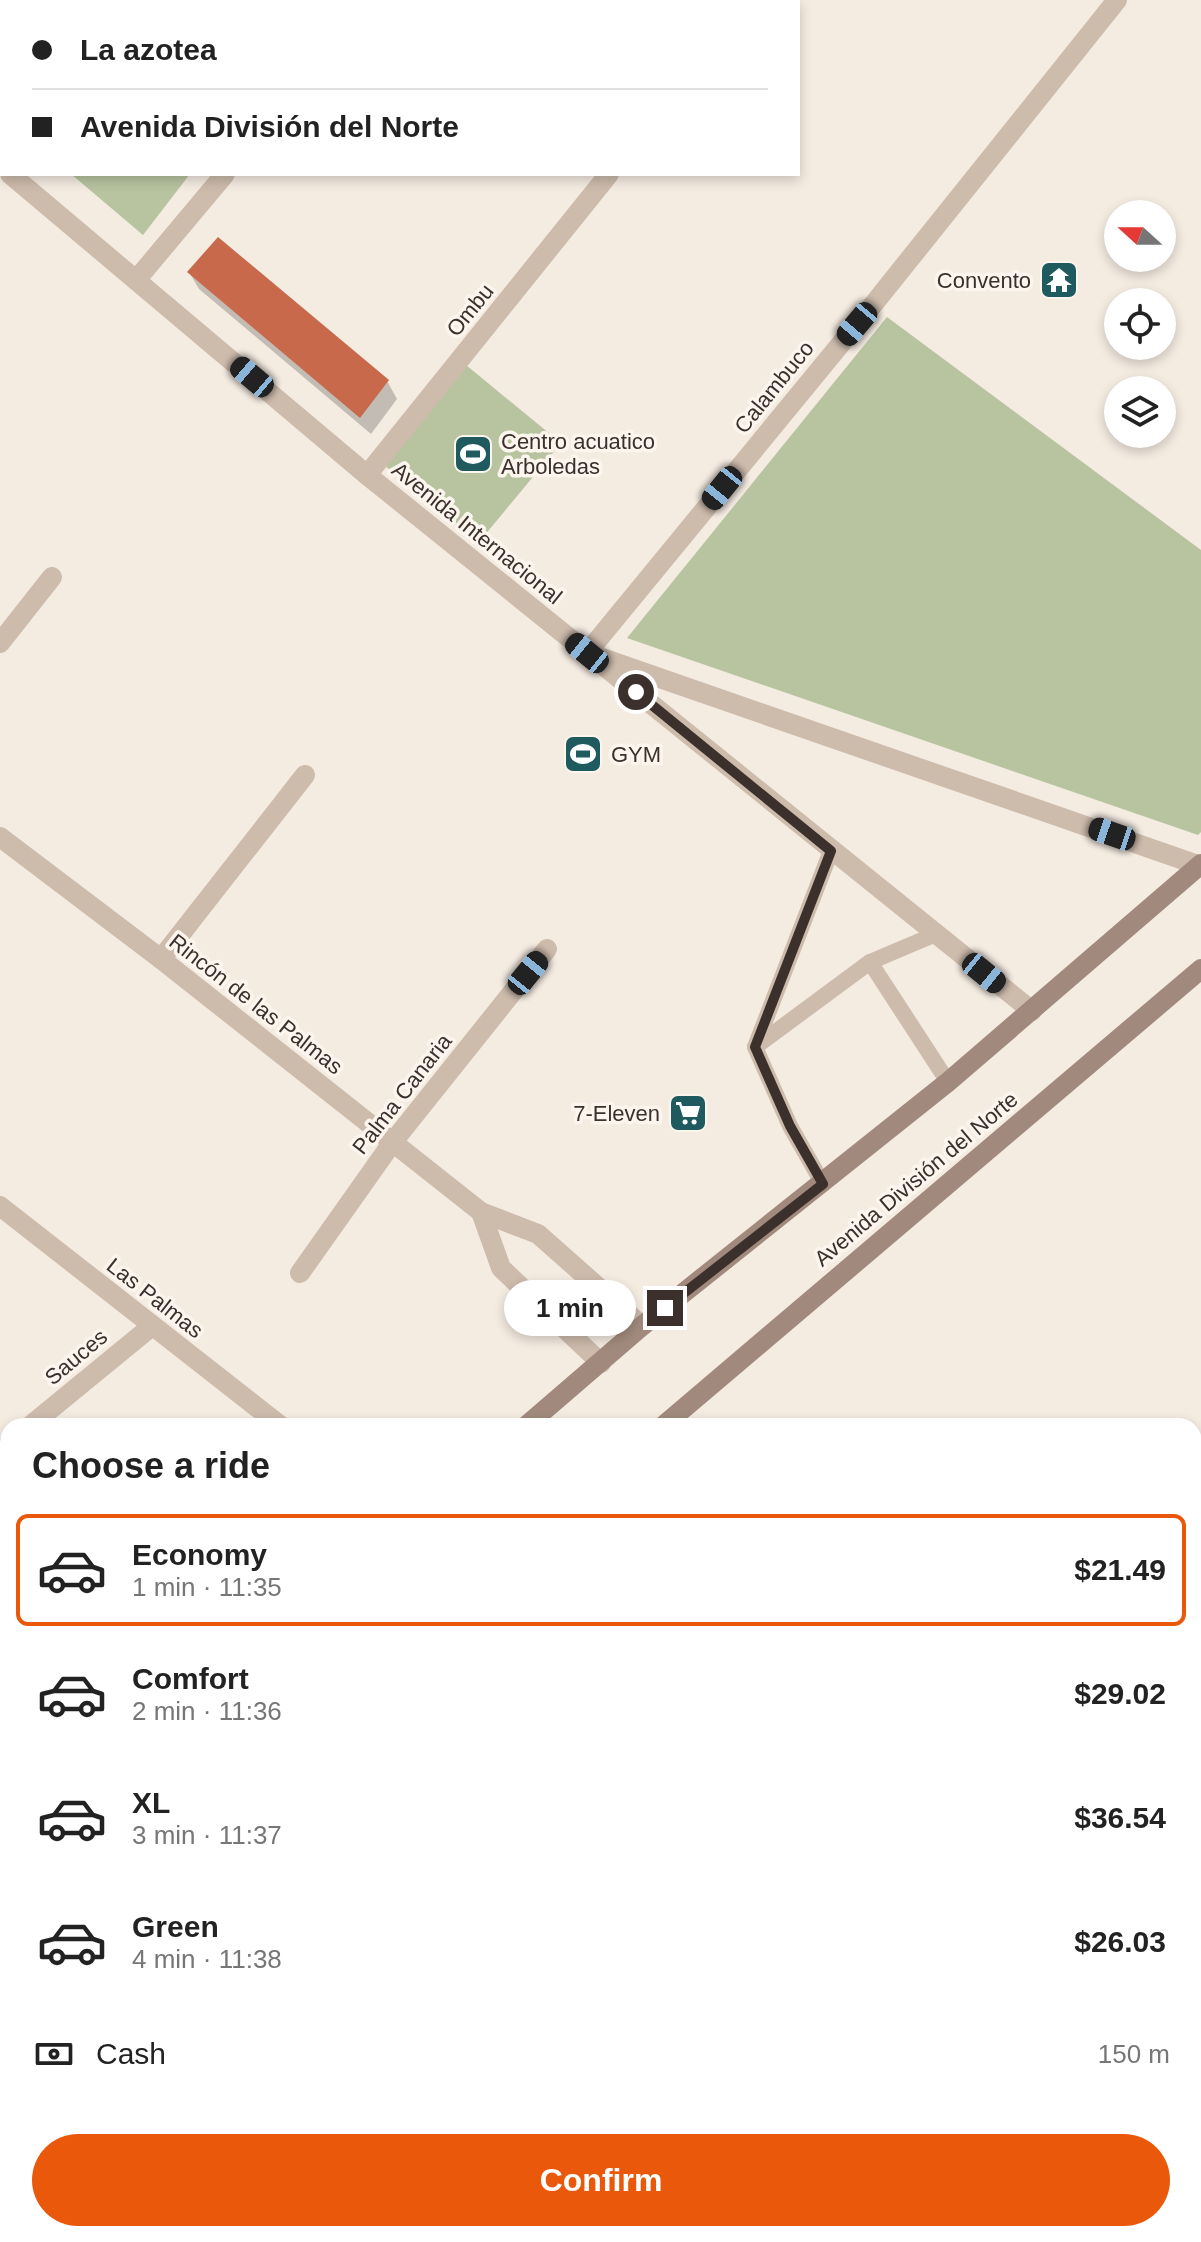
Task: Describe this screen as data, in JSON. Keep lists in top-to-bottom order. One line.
{"streets":{"main road":["Avenida División del Norte"],"street":["Ombu","Calambuco","Avenida Internacional","Rincón de las Palmas","Palma Canaria","Las Palmas","Sauces"]},"crossings":[["Ombu","Avenida Internacional"],["Calambuco","Avenida Internacional"],["Rincón de las Palmas","Palma Canaria"],["Las Palmas","Sauces"]],"places":{"temple":["Convento"],"sports":["Centro acuatico Arboledas","GYM"],"supermarket":["7-Eleven"]},"north":"left","page":{"banner":["La azotea","Avenida División del Norte"],"bubble":"1 min","heading":"Choose a ride","list":[{"name":"Economy","note":"1 min · 11:35","value":"$21.49"},{"name":"Comfort","note":"2 min · 11:36","value":"$29.02"},{"name":"XL","note":"3 min · 11:37","value":"$36.54"},{"name":"Green","note":"4 min · 11:38","value":"$26.03"}],"pay":["Cash","150 m"],"buttons":"Confirm"}}
